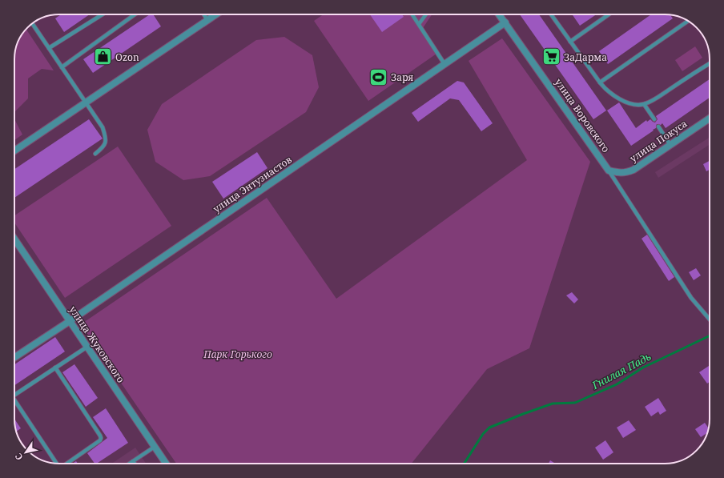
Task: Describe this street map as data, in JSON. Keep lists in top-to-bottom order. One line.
{"streets":{"street":["улица Воровского","улица Покуса","улица Энтузиастов","улица Жуковского"]},"crossings":[["улица Воровского","улица Покуса"],["улица Воровского","улица Энтузиастов"],["улица Энтузиастов","улица Жуковского"]],"water":["Гнилая Падь"],"parks":["Парк Горького"],"places":{"shop":["Ozon"],"supermarket":["ЗаДарма"],"sports":["Заря"]},"north":"bottom left"}
